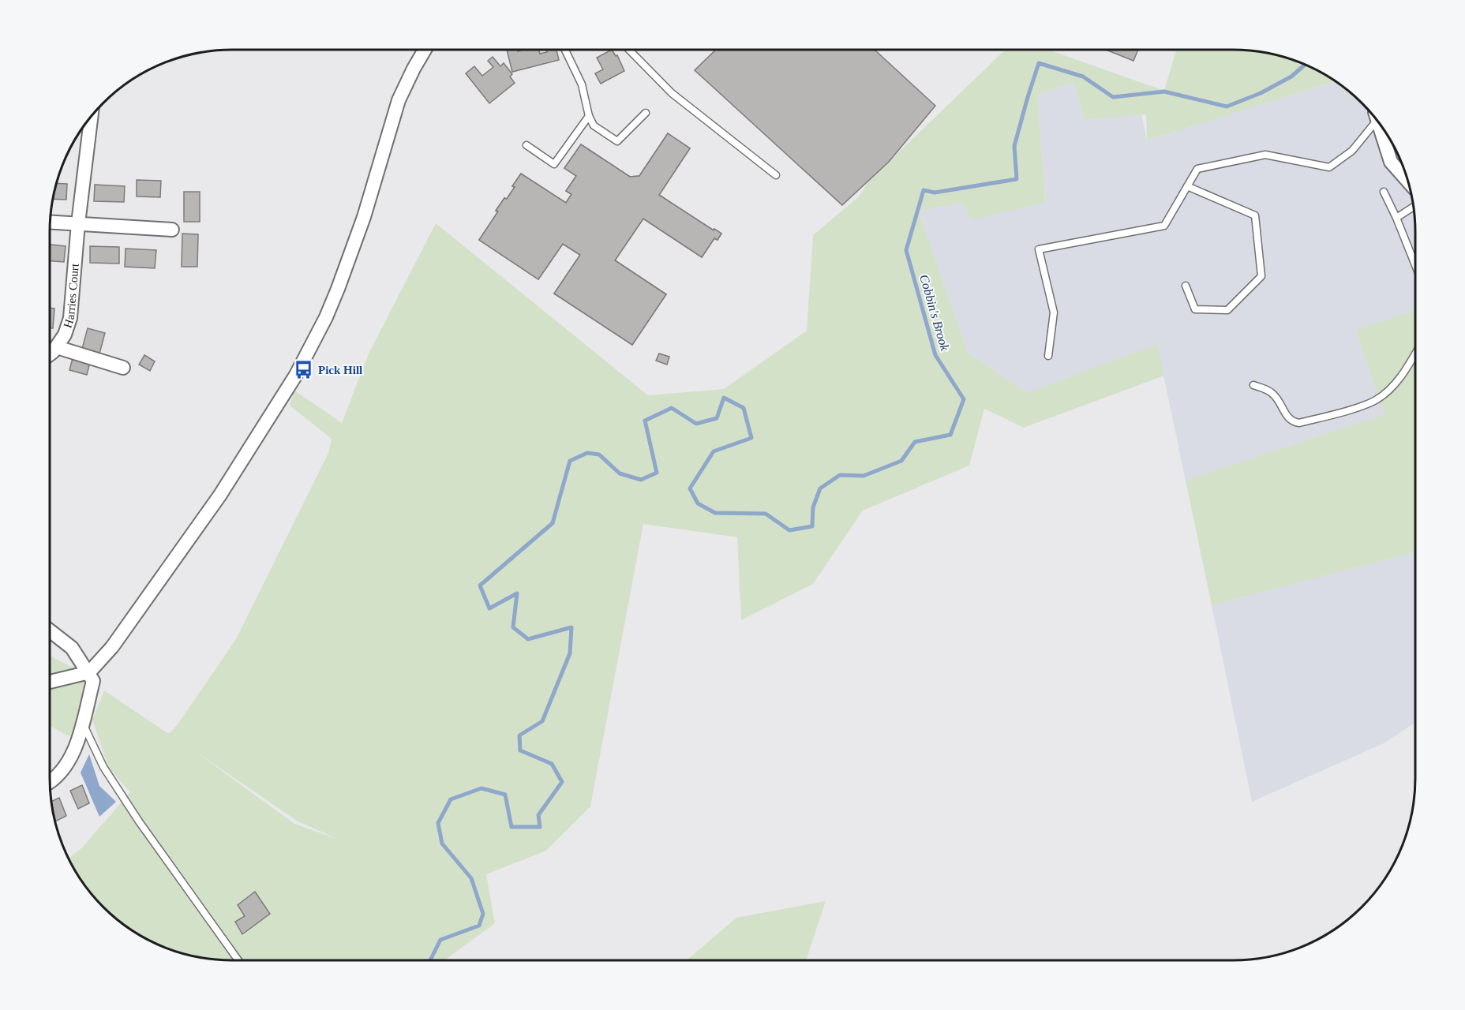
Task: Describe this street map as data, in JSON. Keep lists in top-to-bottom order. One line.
{"streets":{"street":["Harries Court"]},"water":["Cobbin's Brook"],"places":{"bus stop":["Pick Hill"]}}
